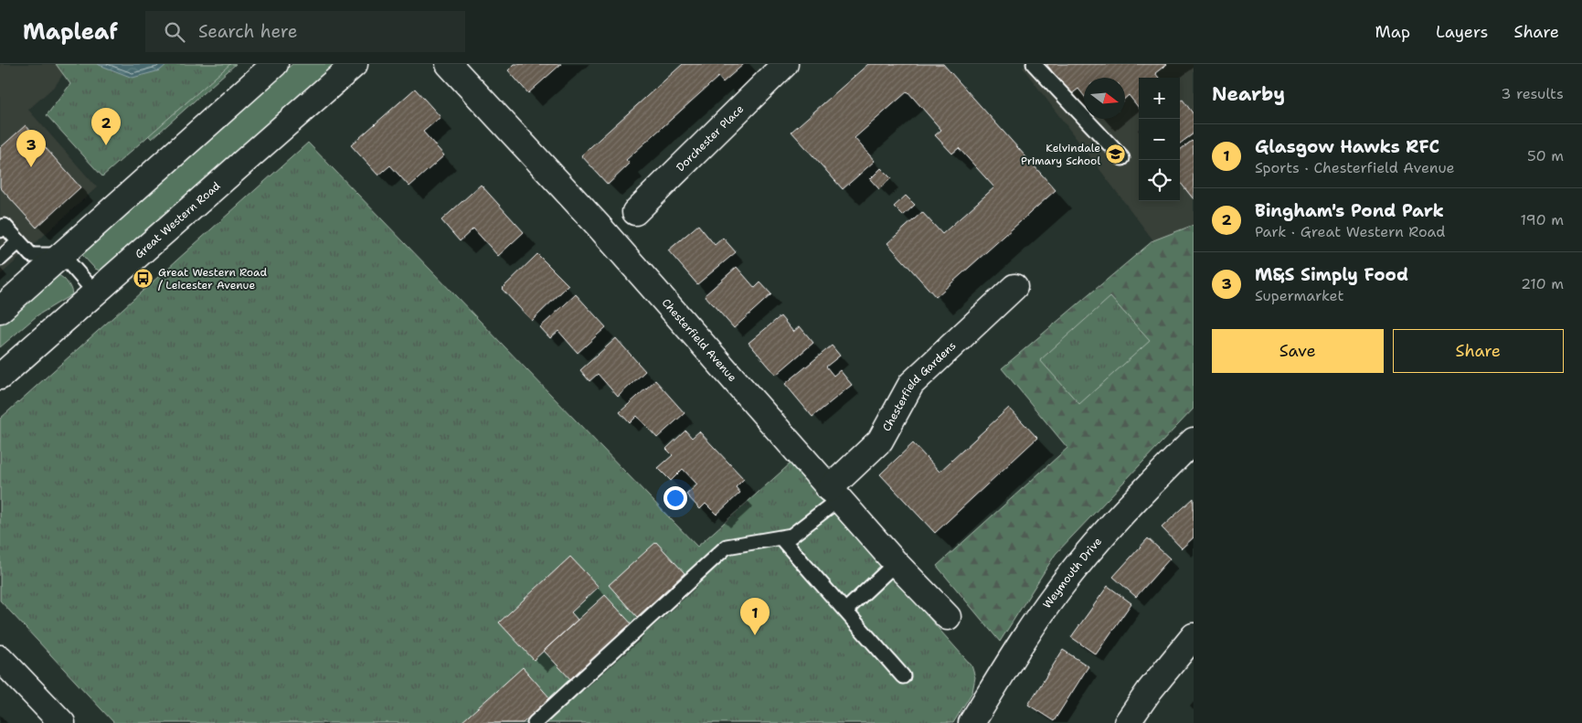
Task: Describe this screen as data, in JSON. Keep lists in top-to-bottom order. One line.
{"streets":{"street":["Dorchester Place","Great Western Road","Chesterfield Avenue","Chesterfield Gardens","Weymouth Drive"]},"crossings":[["Chesterfield Avenue","Chesterfield Gardens"]],"places":{"school or university":["Kelvindale Primary School"],"bus stop":["Great Western Road / Leicester Avenue"]},"north":"right","page":{"header":"Mapleaf","search":"Search here","nav":["Map","Layers","Share"],"heading":["Nearby","3 results"],"map_buttons":["+","−"],"pins":["2","3","1"],"list":[{"mark":"1","name":"Glasgow Hawks RFC","note":"Sports · Chesterfield Avenue","value":"50 m"},{"mark":"2","name":"Bingham's Pond Park","note":"Park · Great Western Road","value":"190 m"},{"mark":"3","name":"M&S Simply Food","note":"Supermarket","value":"210 m"}],"buttons":["Save","Share"]}}
